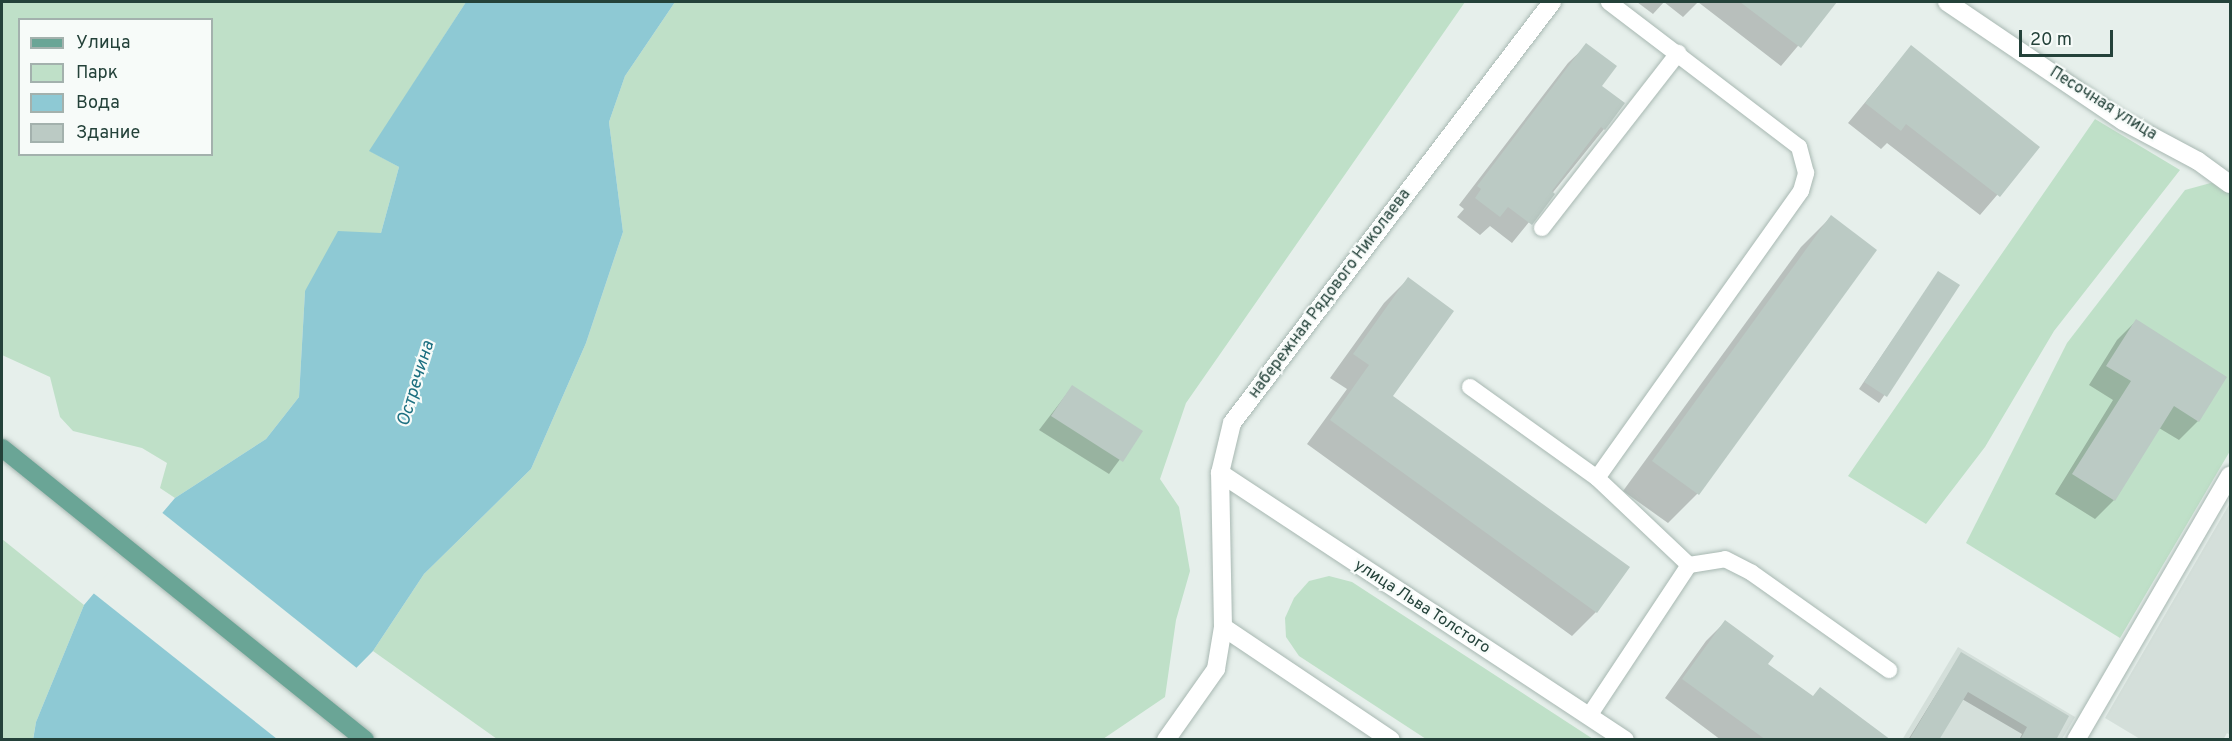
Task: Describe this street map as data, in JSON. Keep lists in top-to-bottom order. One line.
{"streets":{"street":["Песочная улица","набережная Рядового Николаева","улица Льва Толстого"]},"crossings":[["набережная Рядового Николаева","улица Льва Толстого"]],"water":["Остречина"],"legend":["Улица","Парк","Вода","Здание"],"scale_bar":"20 m"}
